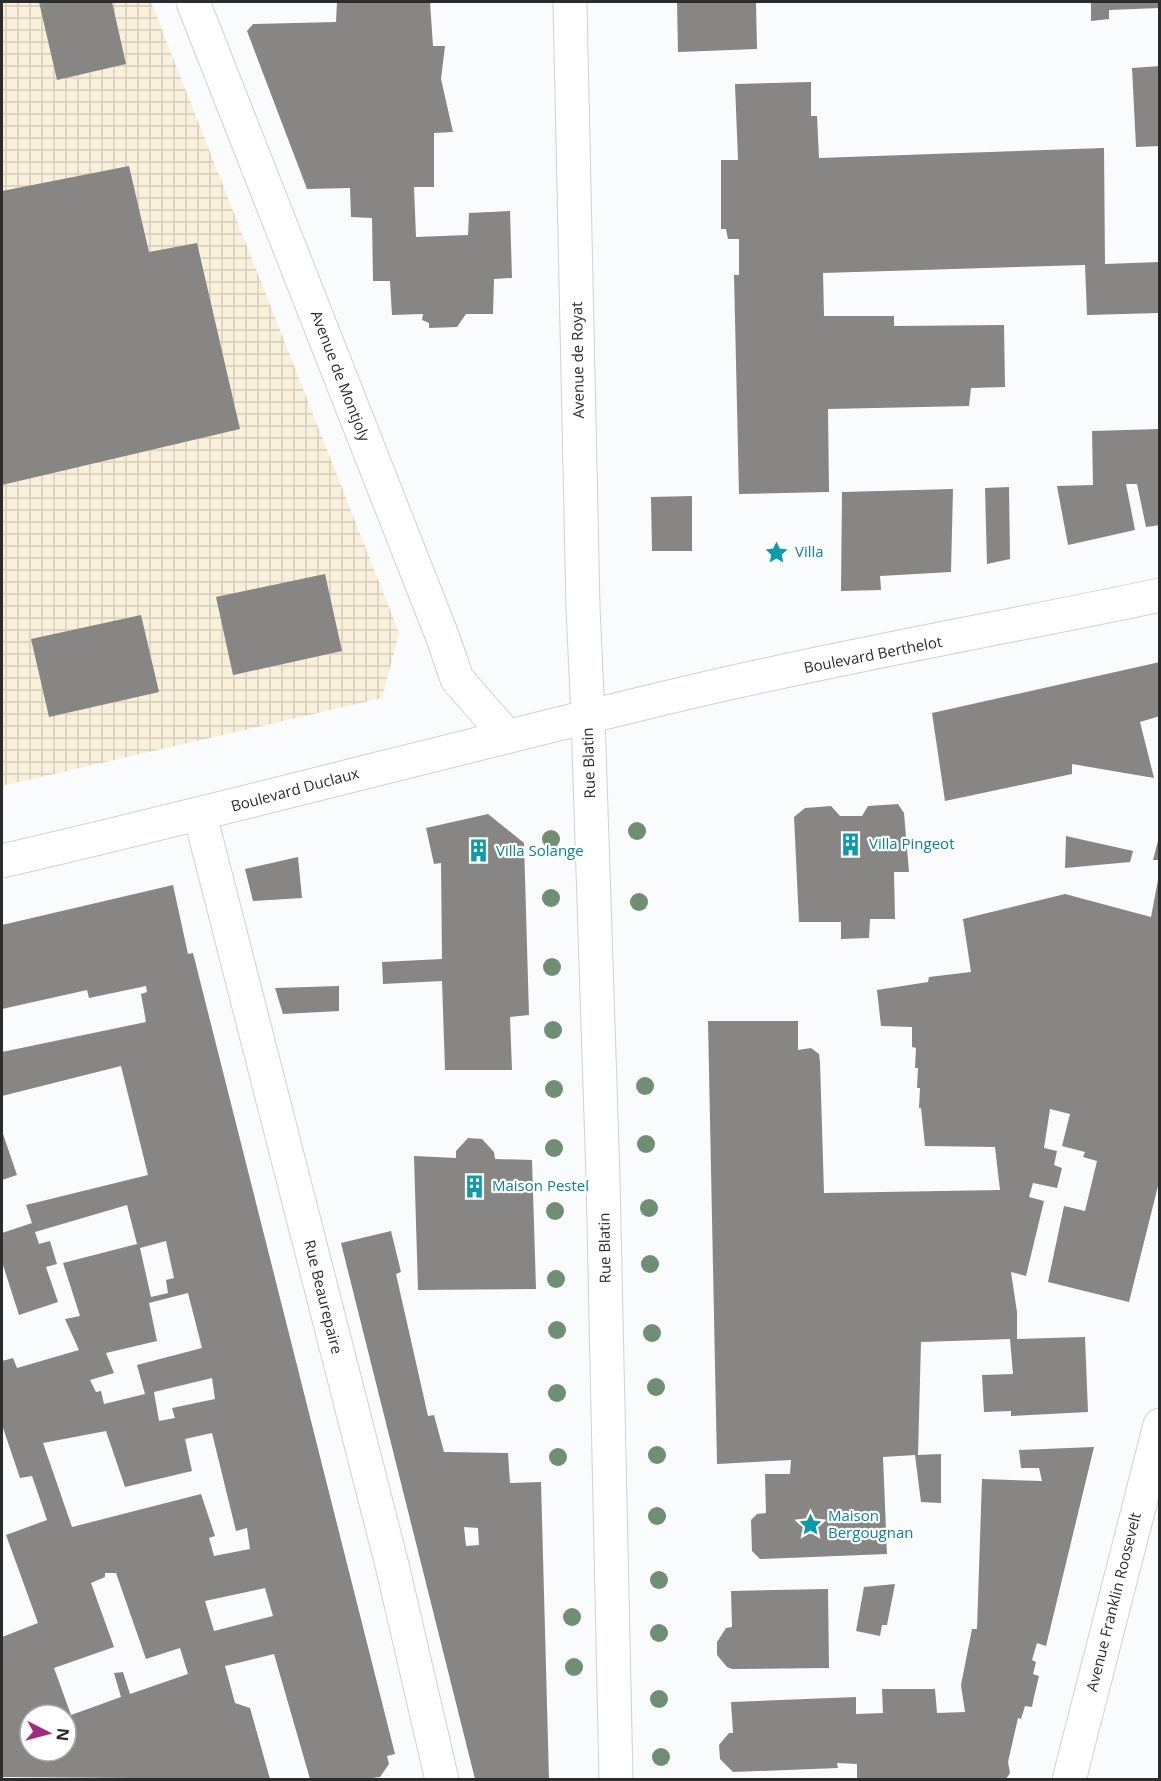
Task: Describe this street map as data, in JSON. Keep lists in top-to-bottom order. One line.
{"streets":{"street":["Avenue de Royat","Avenue de Montjoly","Boulevard Berthelot","Rue Blatin","Boulevard Duclaux","Rue Beaurepaire","Avenue Franklin Roosevelt"]},"crossings":[["Avenue de Royat","Boulevard Berthelot"],["Avenue de Royat","Rue Blatin"],["Avenue de Royat","Boulevard Duclaux"],["Avenue de Montjoly","Boulevard Duclaux"],["Boulevard Berthelot","Rue Blatin"],["Boulevard Berthelot","Boulevard Duclaux"],["Rue Blatin","Boulevard Duclaux"],["Boulevard Duclaux","Rue Beaurepaire"]],"places":{"place":["Villa","Maison Bergougnan"],"building":["Villa Pingeot","Villa Solange","Maison Pestel"]},"north":"right"}
